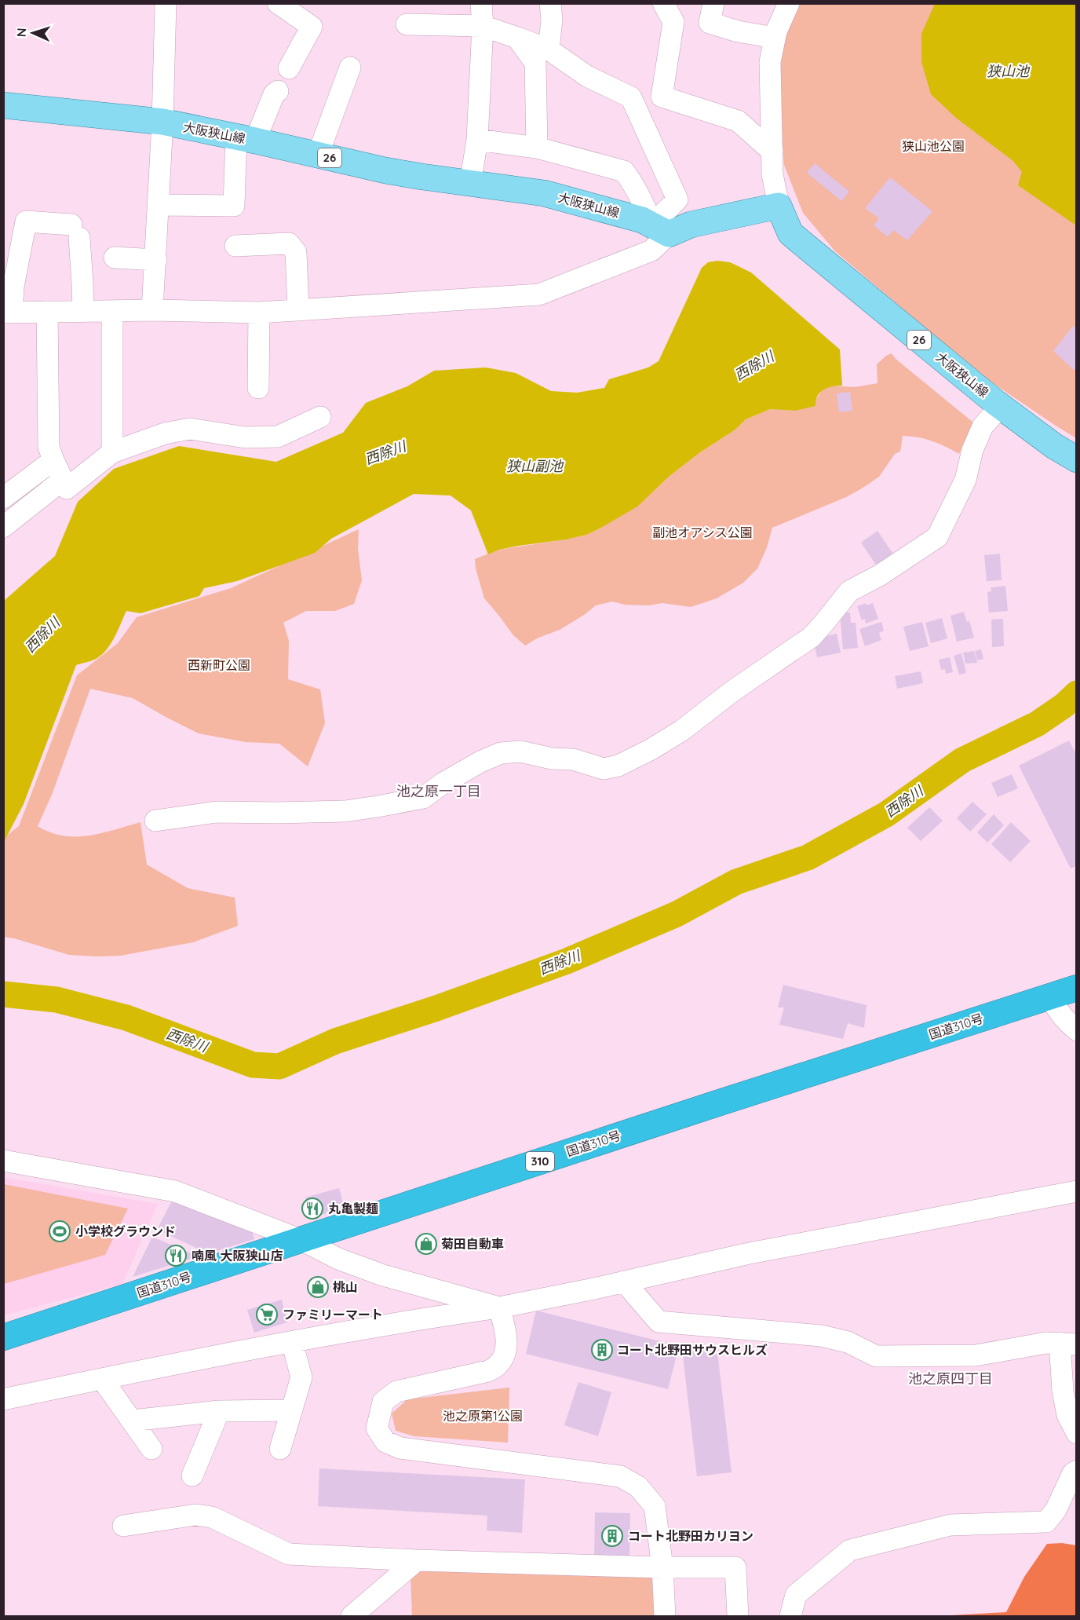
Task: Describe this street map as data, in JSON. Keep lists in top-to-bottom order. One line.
{"streets":{"highway":["国道310号","310"],"main road":["大阪狭山線","26"]},"districts":["池之原一丁目","池之原四丁目"],"water":["狭山池","西除川","狭山副池"],"parks":["狭山池公園","副池オアシス公園","西新町公園","池之原第1公園"],"places":{"restaurant":["丸亀製麺","喃風 大阪狭山店"],"sports":["小学校グラウンド"],"shop":["菊田自動車","桃山"],"supermarket":["ファミリーマート"],"building":["コート北野田サウスヒルズ","コート北野田カリヨン"]},"north":"left"}
